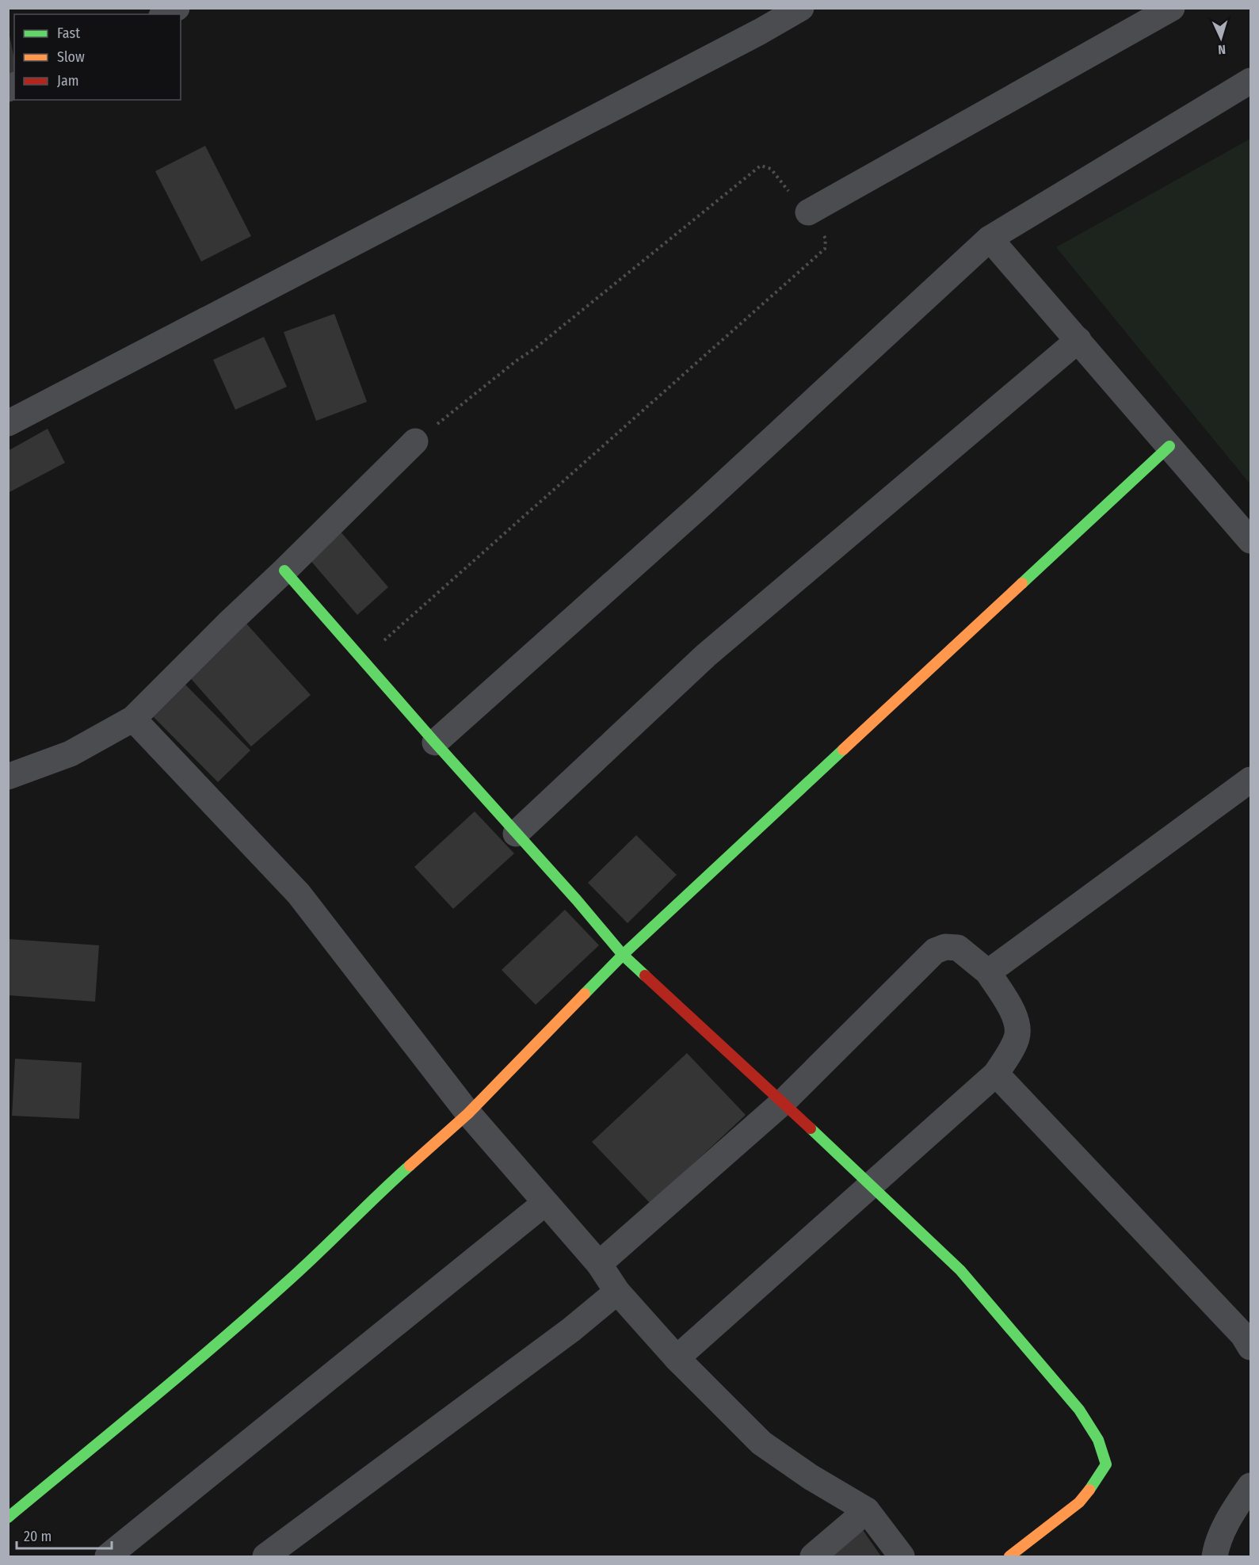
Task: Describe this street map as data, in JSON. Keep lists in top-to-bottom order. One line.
{"legend":["Fast","Slow","Jam"],"scale_bar":"20 m","north":"bottom"}
